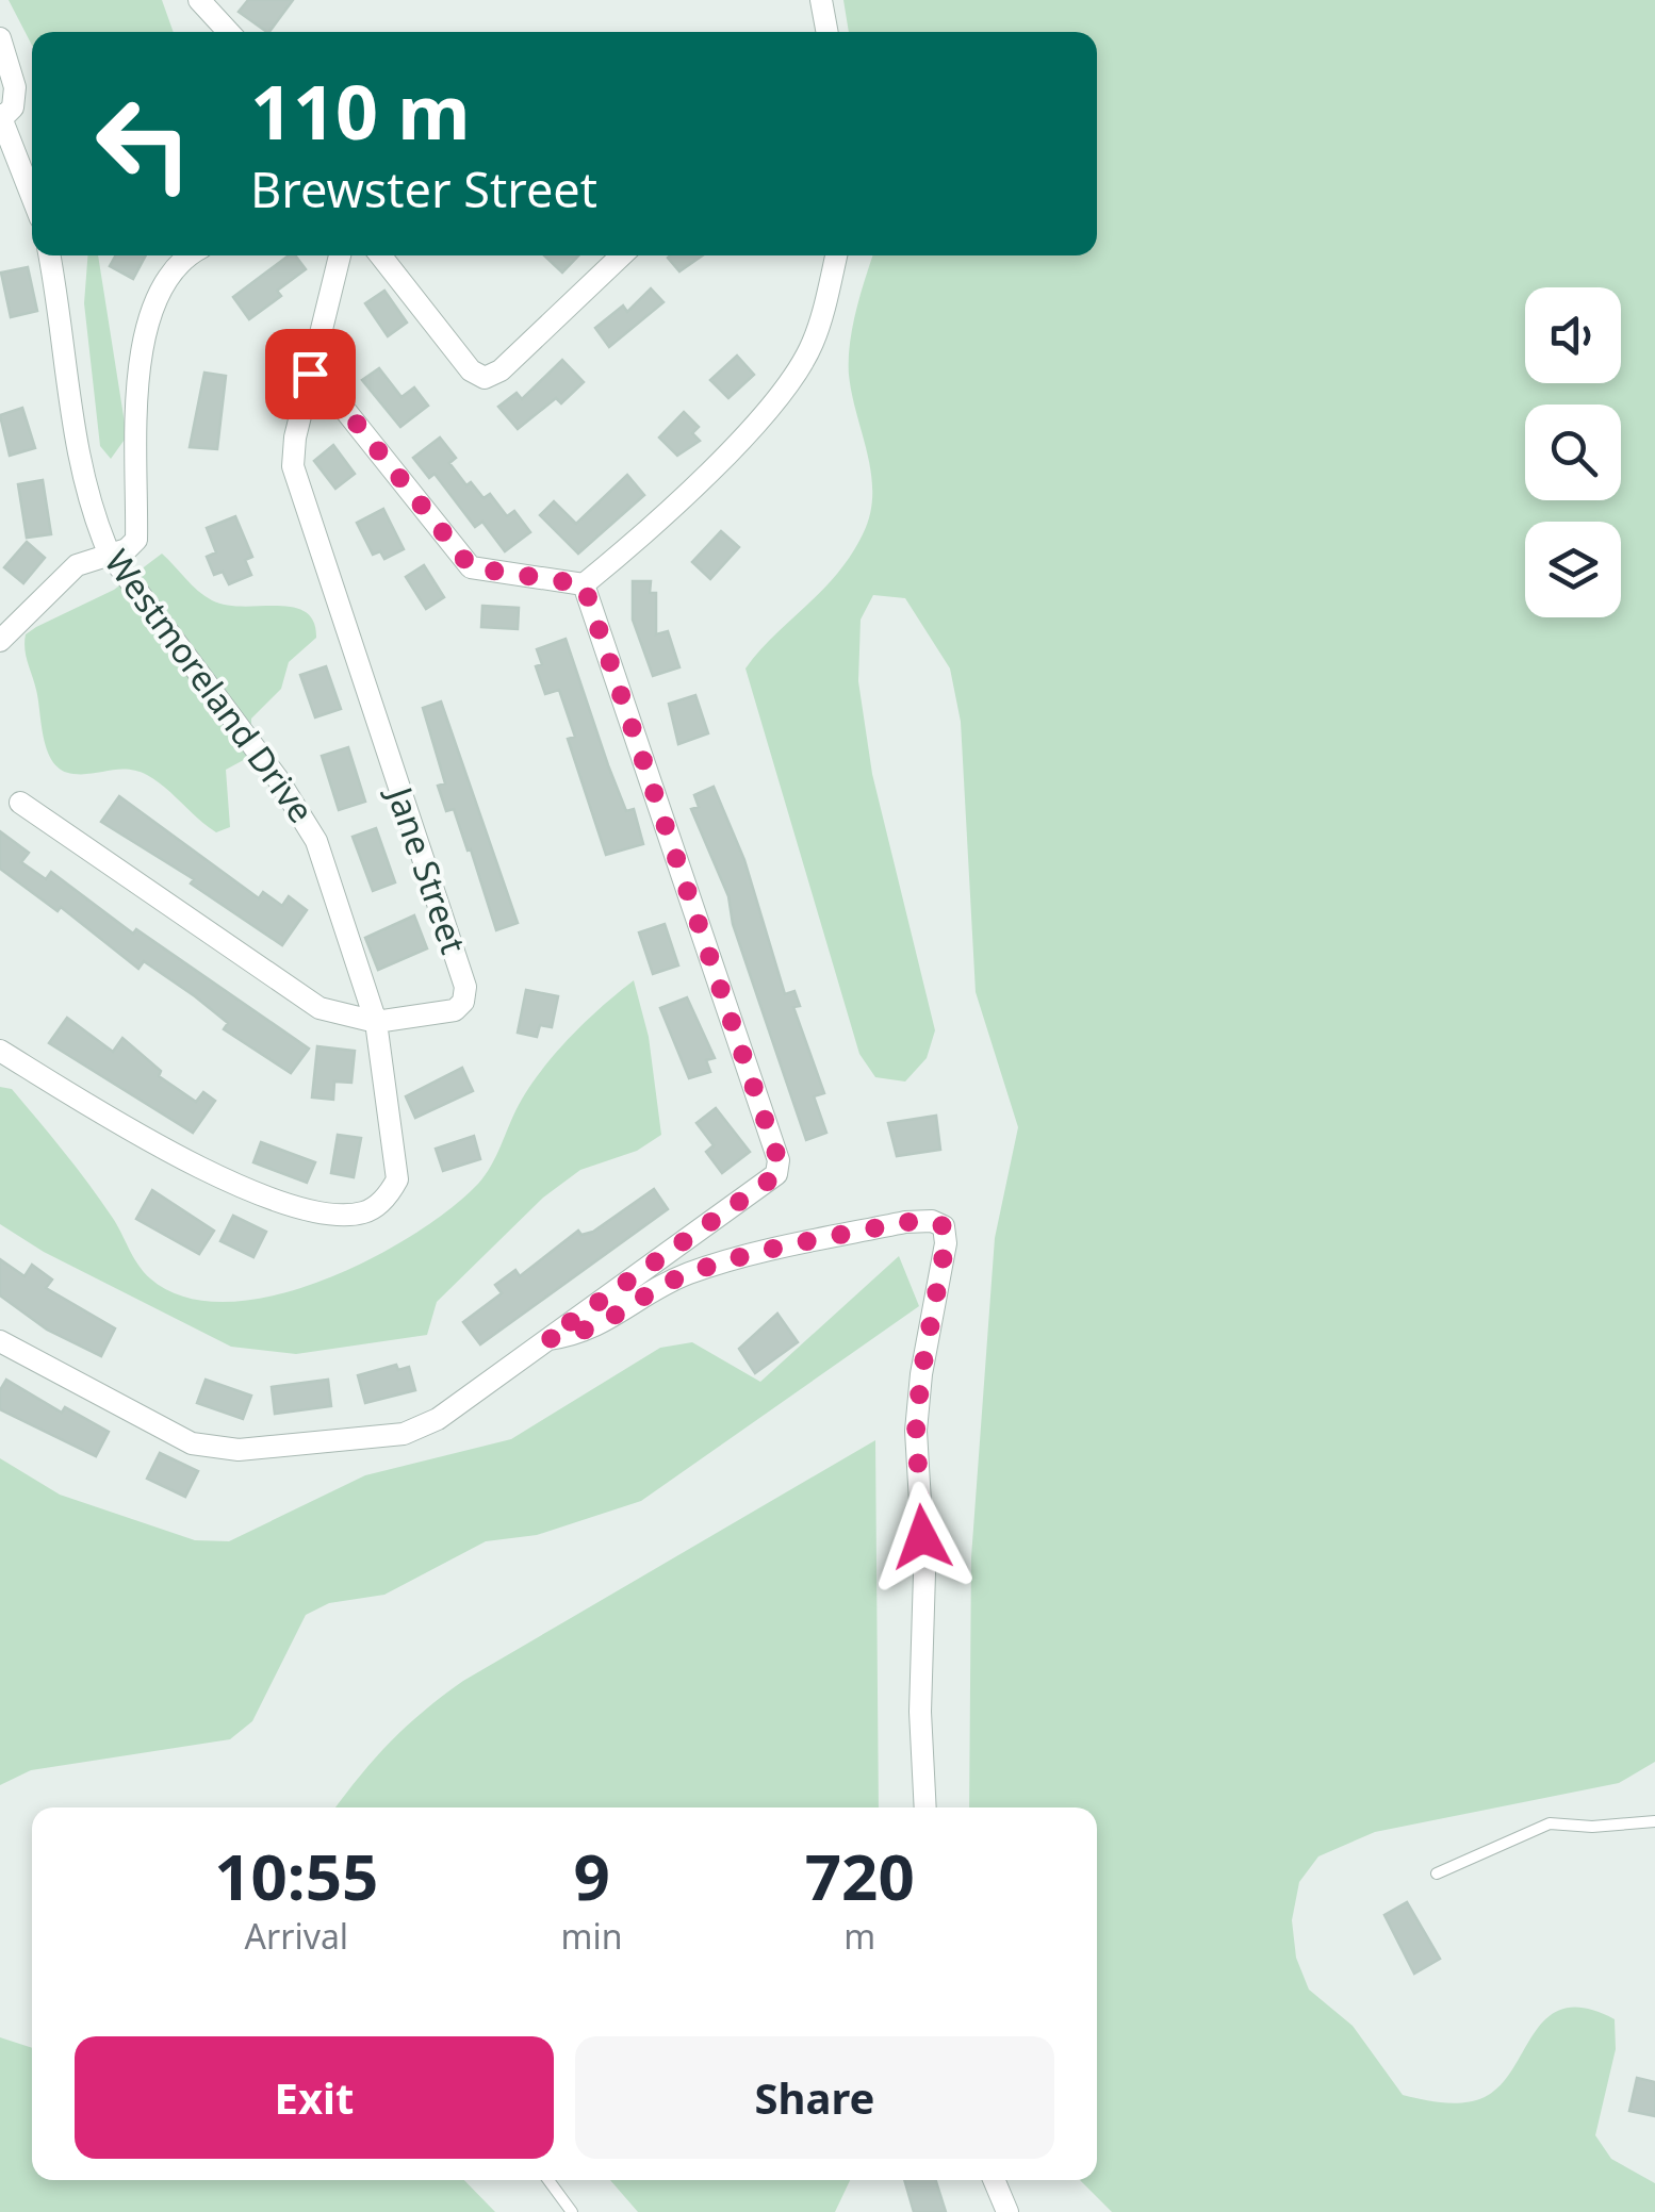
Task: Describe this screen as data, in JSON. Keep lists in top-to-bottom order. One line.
{"streets":{"street":["Westmoreland Drive","Jane Street"]},"crossings":[["Westmoreland Drive","Jane Street"]],"page":{"turn":["110 m","Brewster Street"],"eta":["10:55","Arrival","9","min","720","m"],"buttons":["Exit","Share"]}}
